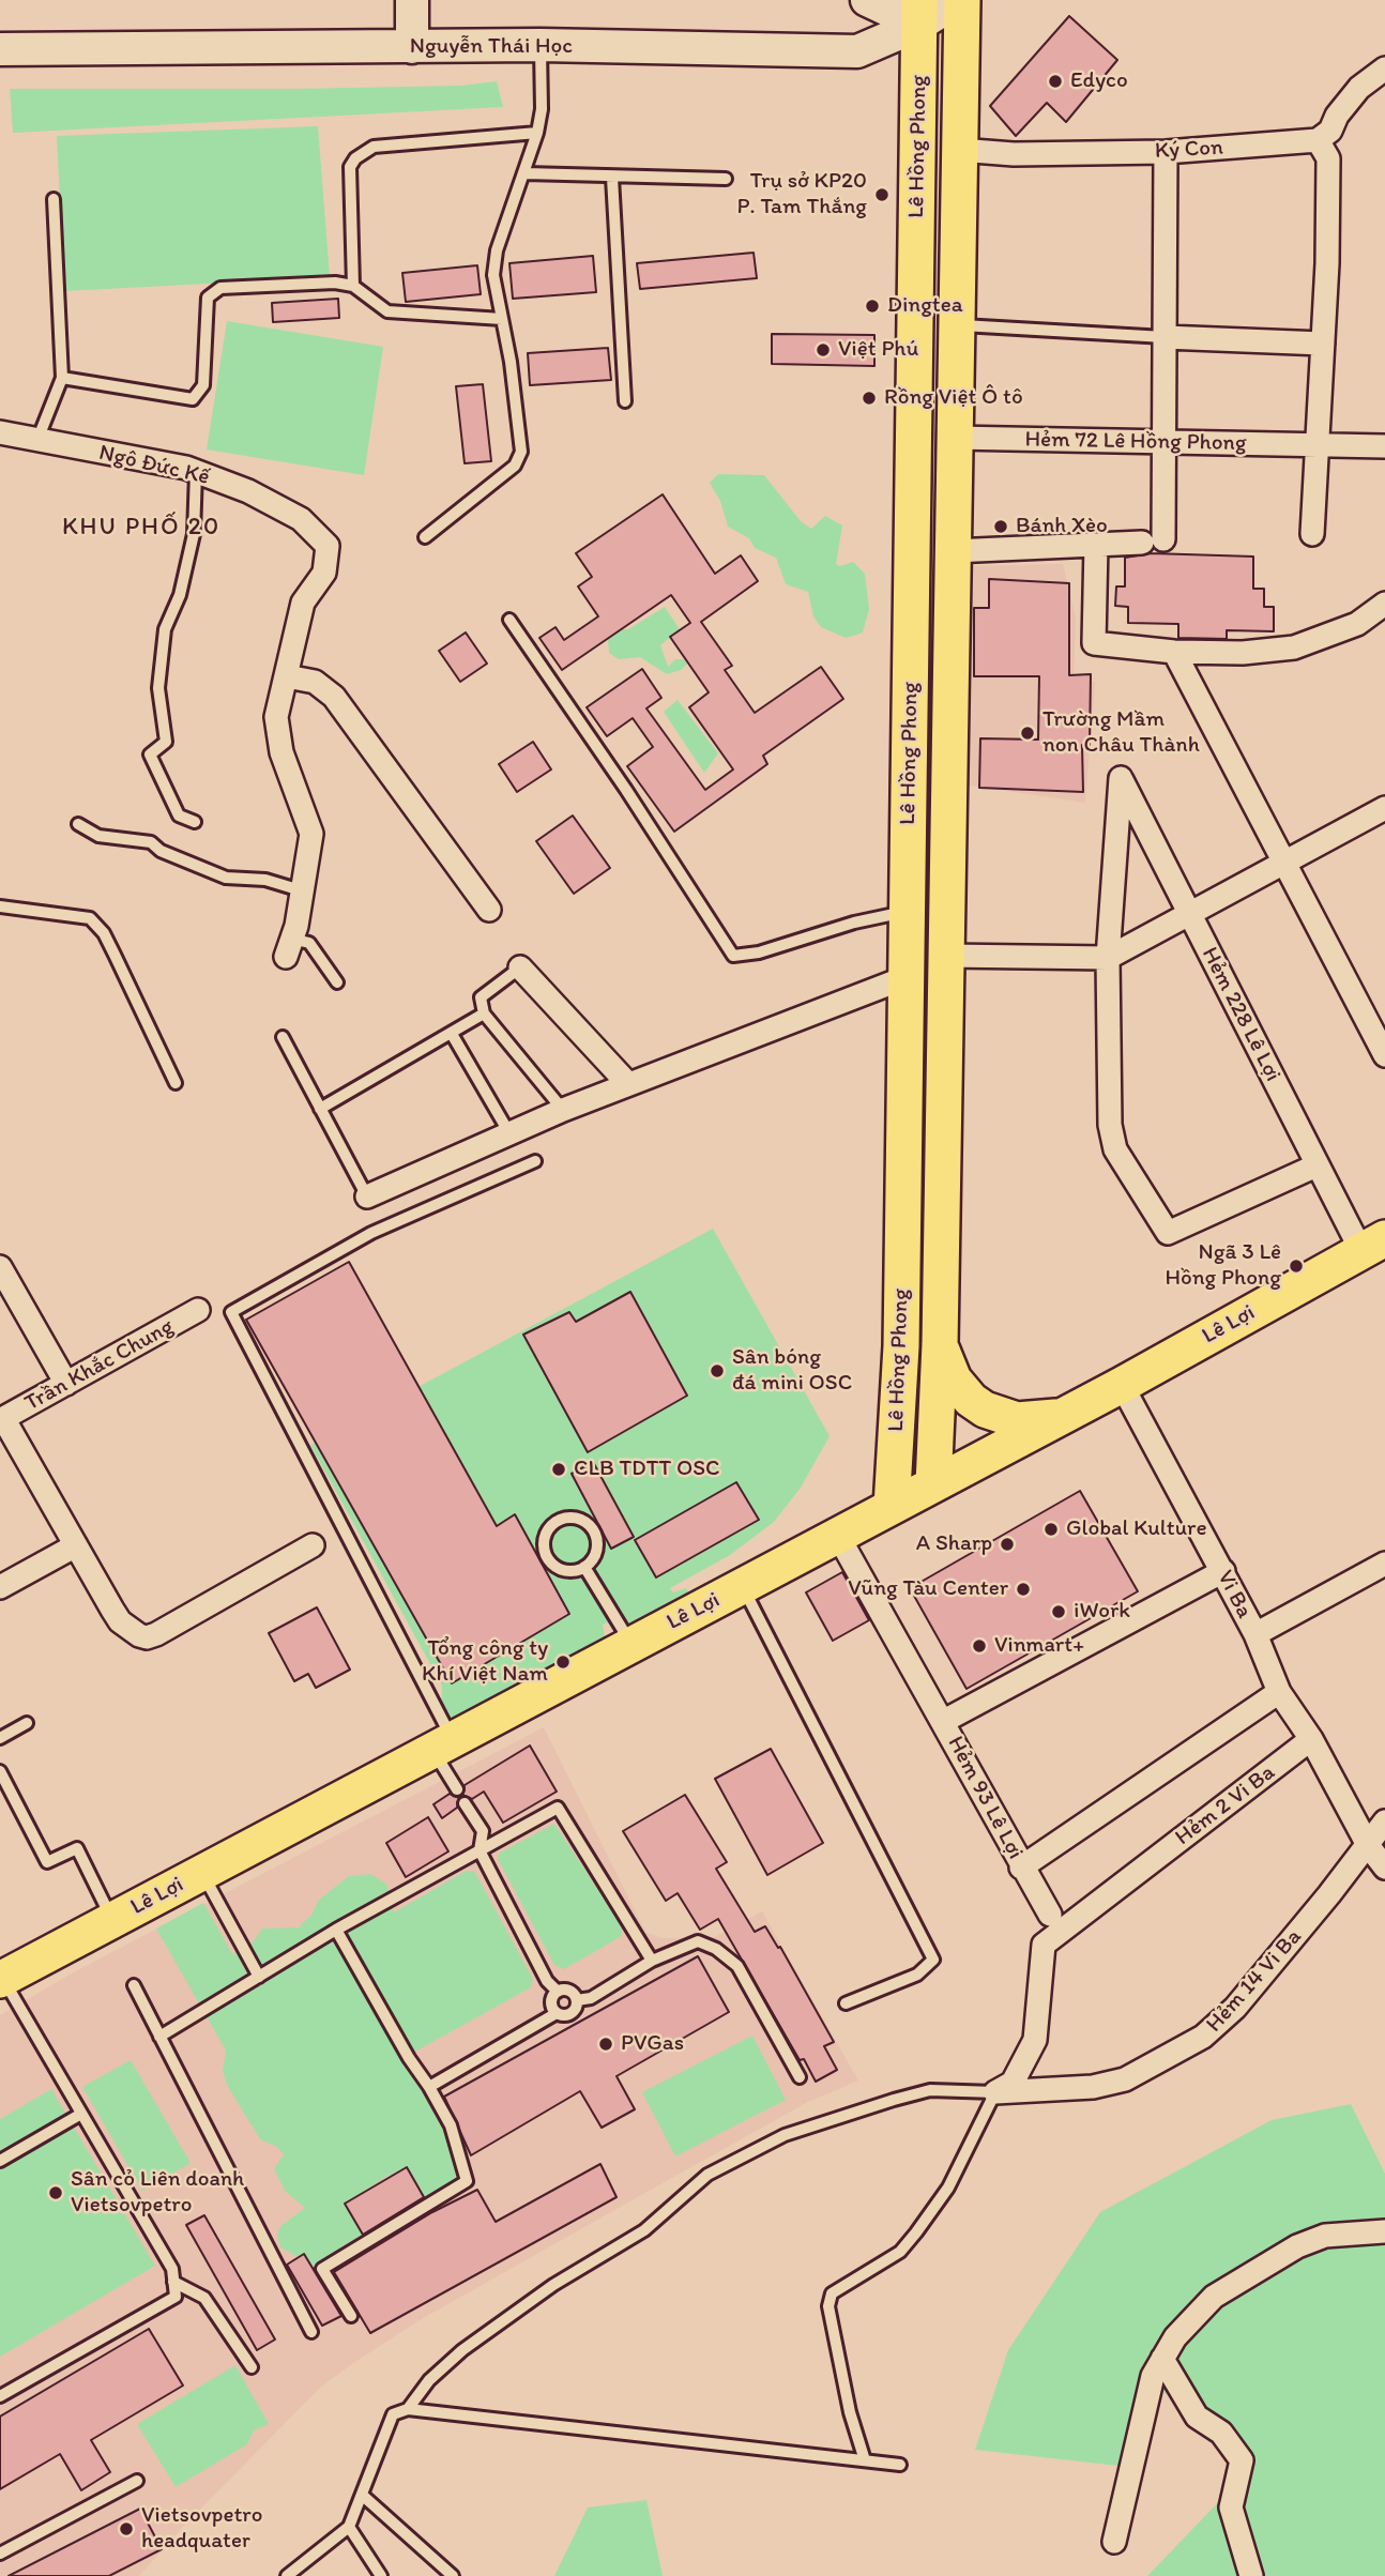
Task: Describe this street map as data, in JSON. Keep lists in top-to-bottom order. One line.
{"streets":{"main road":["Nguyễn Thái Học","Lê Hồng Phong","Lê Lợi"],"street":["Ký Con","Hẻm 72 Lê Hồng Phong","Ngô Đức Kế","Hẻm 228 Lê Lợi","Trần Khắc Chung","Vi Ba","Hẻm 93 Lê Lợi","Hẻm 2 Vi Ba","Hẻm 14 Vi Ba"]},"crossings":[["Nguyễn Thái Học","Lê Hồng Phong"],["Lê Hồng Phong","Ký Con"],["Lê Hồng Phong","Hẻm 72 Lê Hồng Phong"],["Lê Hồng Phong","Lê Lợi"],["Hẻm 228 Lê Lợi","Lê Lợi"],["Lê Lợi","Vi Ba"],["Lê Lợi","Hẻm 93 Lê Lợi"],["Hẻm 2 Vi Ba","Hẻm 14 Vi Ba"]],"districts":["KHU PHỐ 20"],"places":["Edyco","Trụ sở KP20 P. Tam Thắng","Dingtea","Việt Phú","Rồng Việt Ô tô","Bánh Xèo","Trường Mầm non Châu Thành","Ngã 3 Lê Hồng Phong","Sân bóng đá mini OSC","CLB TDTT OSC","Global Kulture","A Sharp","Vũng Tàu Center","iWork","Vinmart+","Tổng công ty Khí Việt Nam","PVGas","Sân cỏ Liên doanh Vietsovpetro","Vietsovpetro headquater"]}
